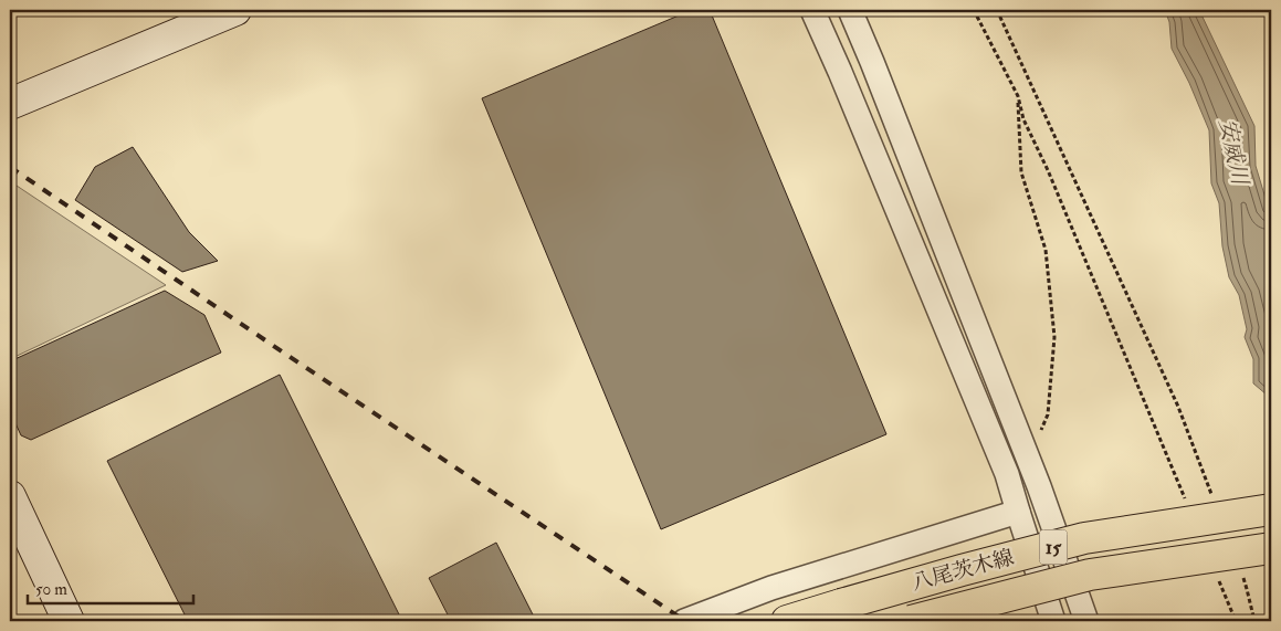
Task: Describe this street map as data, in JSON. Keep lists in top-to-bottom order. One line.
{"streets":{"main road":["15","八尾茨木線"]},"water":["安威川"],"scale_bar":"50 m"}
